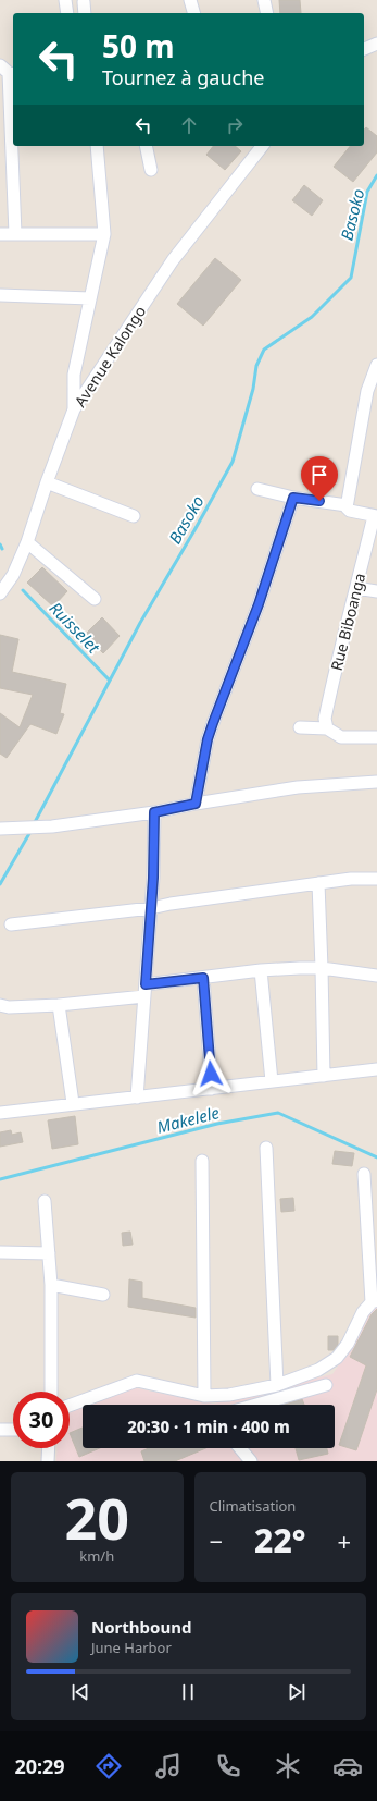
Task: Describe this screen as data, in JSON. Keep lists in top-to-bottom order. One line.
{"streets":{"street":["Avenue Kalongo","Rue Biboanga"]},"water":["Basoko","Ruisselet","Makelele"],"page":{"turn":["50 m","Tournez à gauche"],"limit":"30","trip":"20:30 · 1 min · 400 m","tile":[["20","km/h"],"Climatisation"],"heat":["−","22°","+"],"song":["Northbound","June Harbor"],"tabs":"20:29"}}
